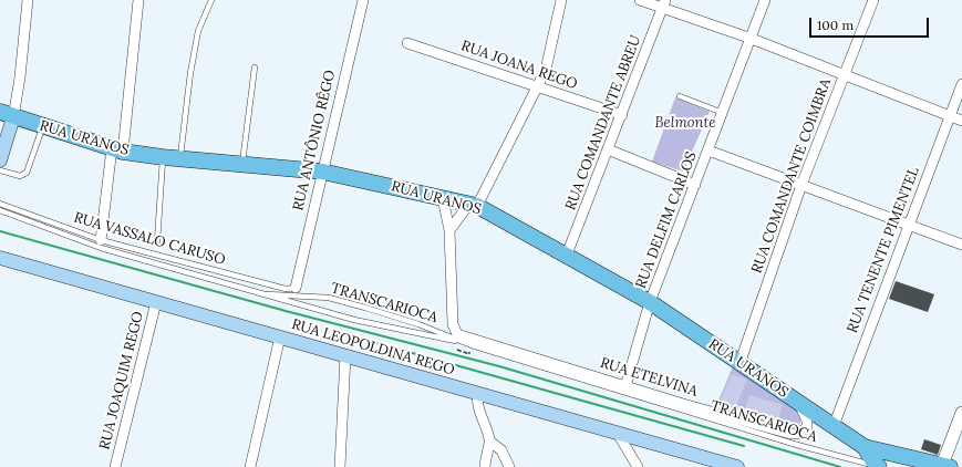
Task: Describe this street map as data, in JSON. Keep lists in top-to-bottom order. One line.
{"streets":{"main road":["RUA URANOS","RUA LEOPOLDINA REGO"],"street":["RUA JOANA REGO","RUA COMANDANTE ABREU","RUA ANTÔNIO RÊGO","RUA COMANDANTE COIMBRA","RUA DELFIM CARLOS","RUA TENENTE PIMENTEL","RUA ETELVINA","RUA JOAQUIM REGO"],"lane":["RUA VASSALO CARUSO","TRANSCARIOCA"]},"crossings":[["RUA JOANA REGO","RUA COMANDANTE ABREU"],["RUA COMANDANTE ABREU","RUA URANOS"],["RUA URANOS","RUA ANTÔNIO RÊGO"],["RUA URANOS","RUA COMANDANTE COIMBRA"],["RUA URANOS","RUA DELFIM CARLOS"],["RUA URANOS","RUA TENENTE PIMENTEL"],["RUA URANOS","RUA ETELVINA"],["RUA ANTÔNIO RÊGO","RUA VASSALO CARUSO"],["RUA DELFIM CARLOS","RUA ETELVINA"],["RUA LEOPOLDINA REGO","RUA JOAQUIM REGO"]],"parks":["Belmonte"],"scale_bar":"100 m"}
